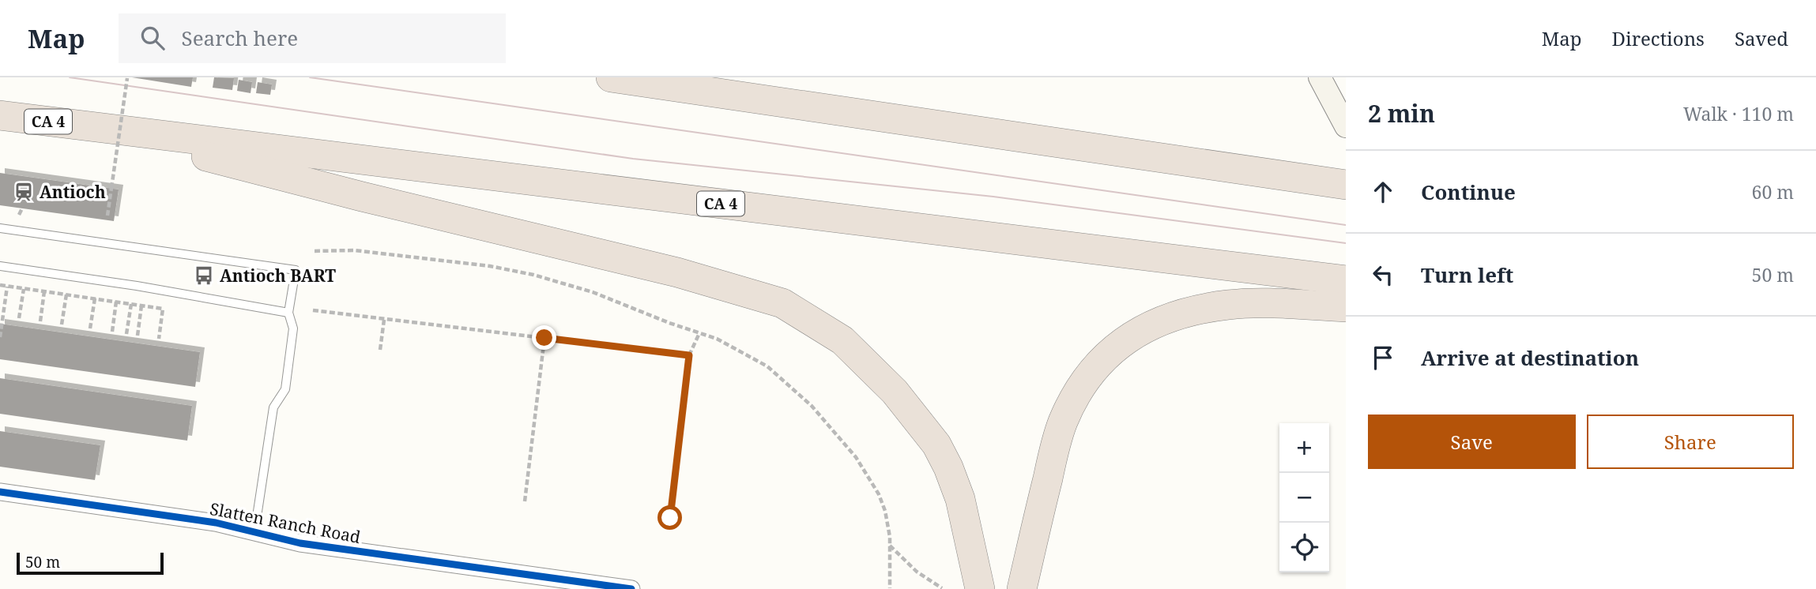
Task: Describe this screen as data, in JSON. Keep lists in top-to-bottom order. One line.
{"streets":{"highway":["CA 4"],"street":["Slatten Ranch Road"]},"places":{"station":["Antioch"],"bus stop":["Antioch BART"]},"scale_bar":"50 m","page":{"header":"Map","search":"Search here","nav":["Map","Directions","Saved"],"heading":["2 min","Walk · 110 m"],"list":[["Continue","60 m"],["Turn left","50 m"],"Arrive at destination"],"buttons":["Save","Share"],"map_buttons":["+","−"],"scale":"50 m"}}
